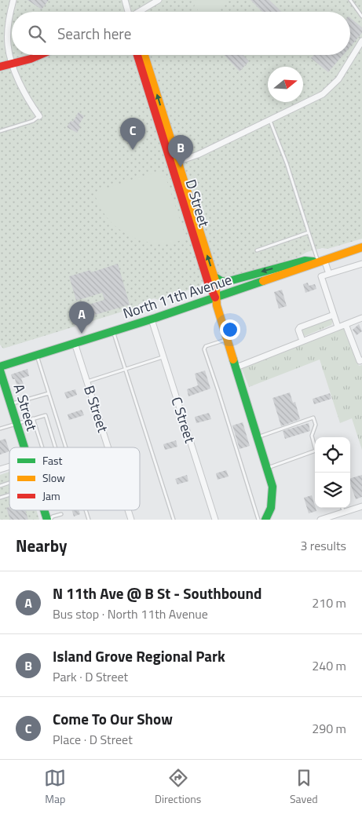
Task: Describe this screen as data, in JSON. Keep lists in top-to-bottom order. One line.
{"streets":{"street":["D Street","North 11th Avenue","A Street","B Street","C Street"]},"crossings":[["D Street","North 11th Avenue"],["North 11th Avenue","B Street"],["North 11th Avenue","C Street"]],"legend":["Fast","Slow","Jam"],"north":"right","page":{"search":"Search here","pins":["C","B","A"],"heading":["Nearby","3 results"],"list":[{"mark":"A","name":"N 11th Ave @ B St - Southbound","note":"Bus stop · North 11th Avenue","value":"210 m"},{"mark":"B","name":"Island Grove Regional Park","note":"Park · D Street","value":"240 m"},{"mark":"C","name":"Come To Our Show","note":"Place · D Street","value":"290 m"}],"nav":["Map","Directions","Saved"]}}
